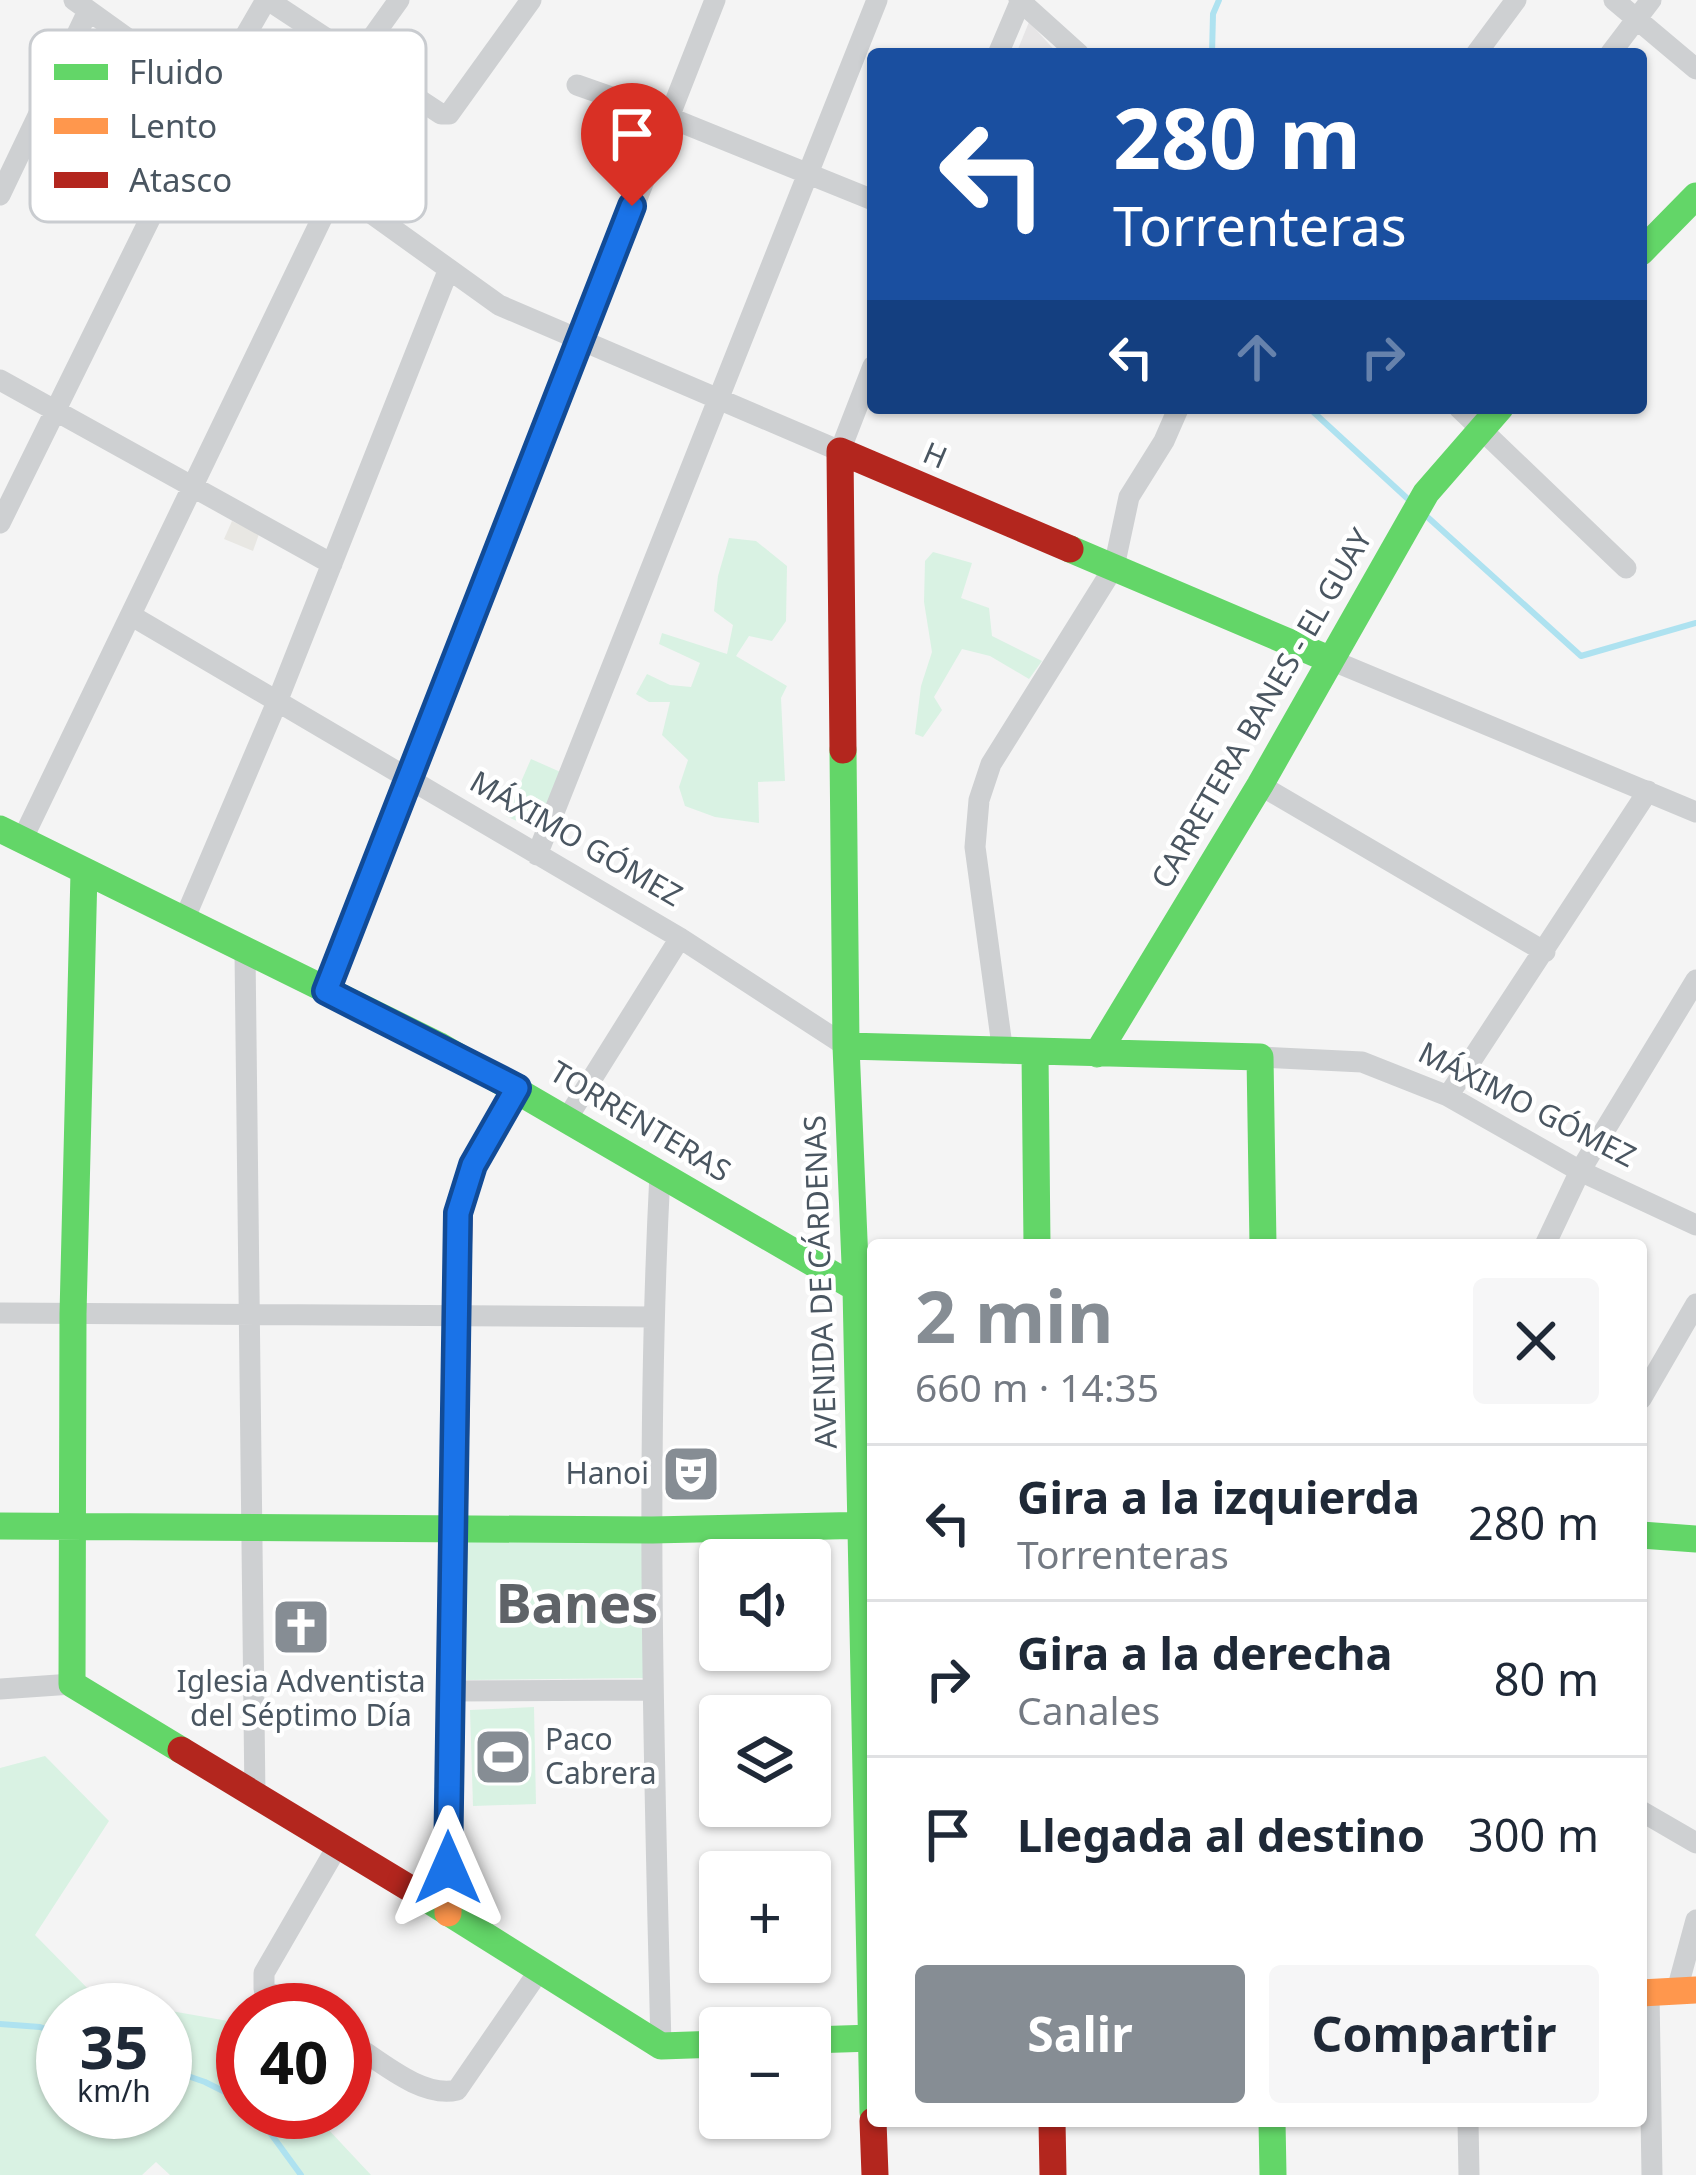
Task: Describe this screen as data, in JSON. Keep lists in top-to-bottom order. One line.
{"streets":{"street":["H","CARRETERA BANES - EL GUAY","MÁXIMO GÓMEZ","TORRENTERAS","AVENIDA DE CÁRDENAS"]},"crossings":[["H","CARRETERA BANES - EL GUAY"],["H","AVENIDA DE CÁRDENAS"],["CARRETERA BANES - EL GUAY","MÁXIMO GÓMEZ"],["MÁXIMO GÓMEZ","AVENIDA DE CÁRDENAS"],["TORRENTERAS","AVENIDA DE CÁRDENAS"]],"districts":["Banes"],"places":{"theatre":["Hanoi"],"church":["Iglesia Adventista del Séptimo Día"],"sports":["Paco Cabrera"]},"legend":["Fluido","Lento","Atasco"],"page":{"turn":["280 m","Torrenteras"],"heading":["2 min","660 m · 14:35"],"list":[{"name":"Gira a la izquierda","note":"Torrenteras","value":"280 m"},{"name":"Gira a la derecha","note":"Canales","value":"80 m"},{"name":"Llegada al destino","value":"300 m"}],"map_buttons":["+","−"],"buttons":["Salir","Compartir"],"speed":"35 km/h","limit":"40"}}
